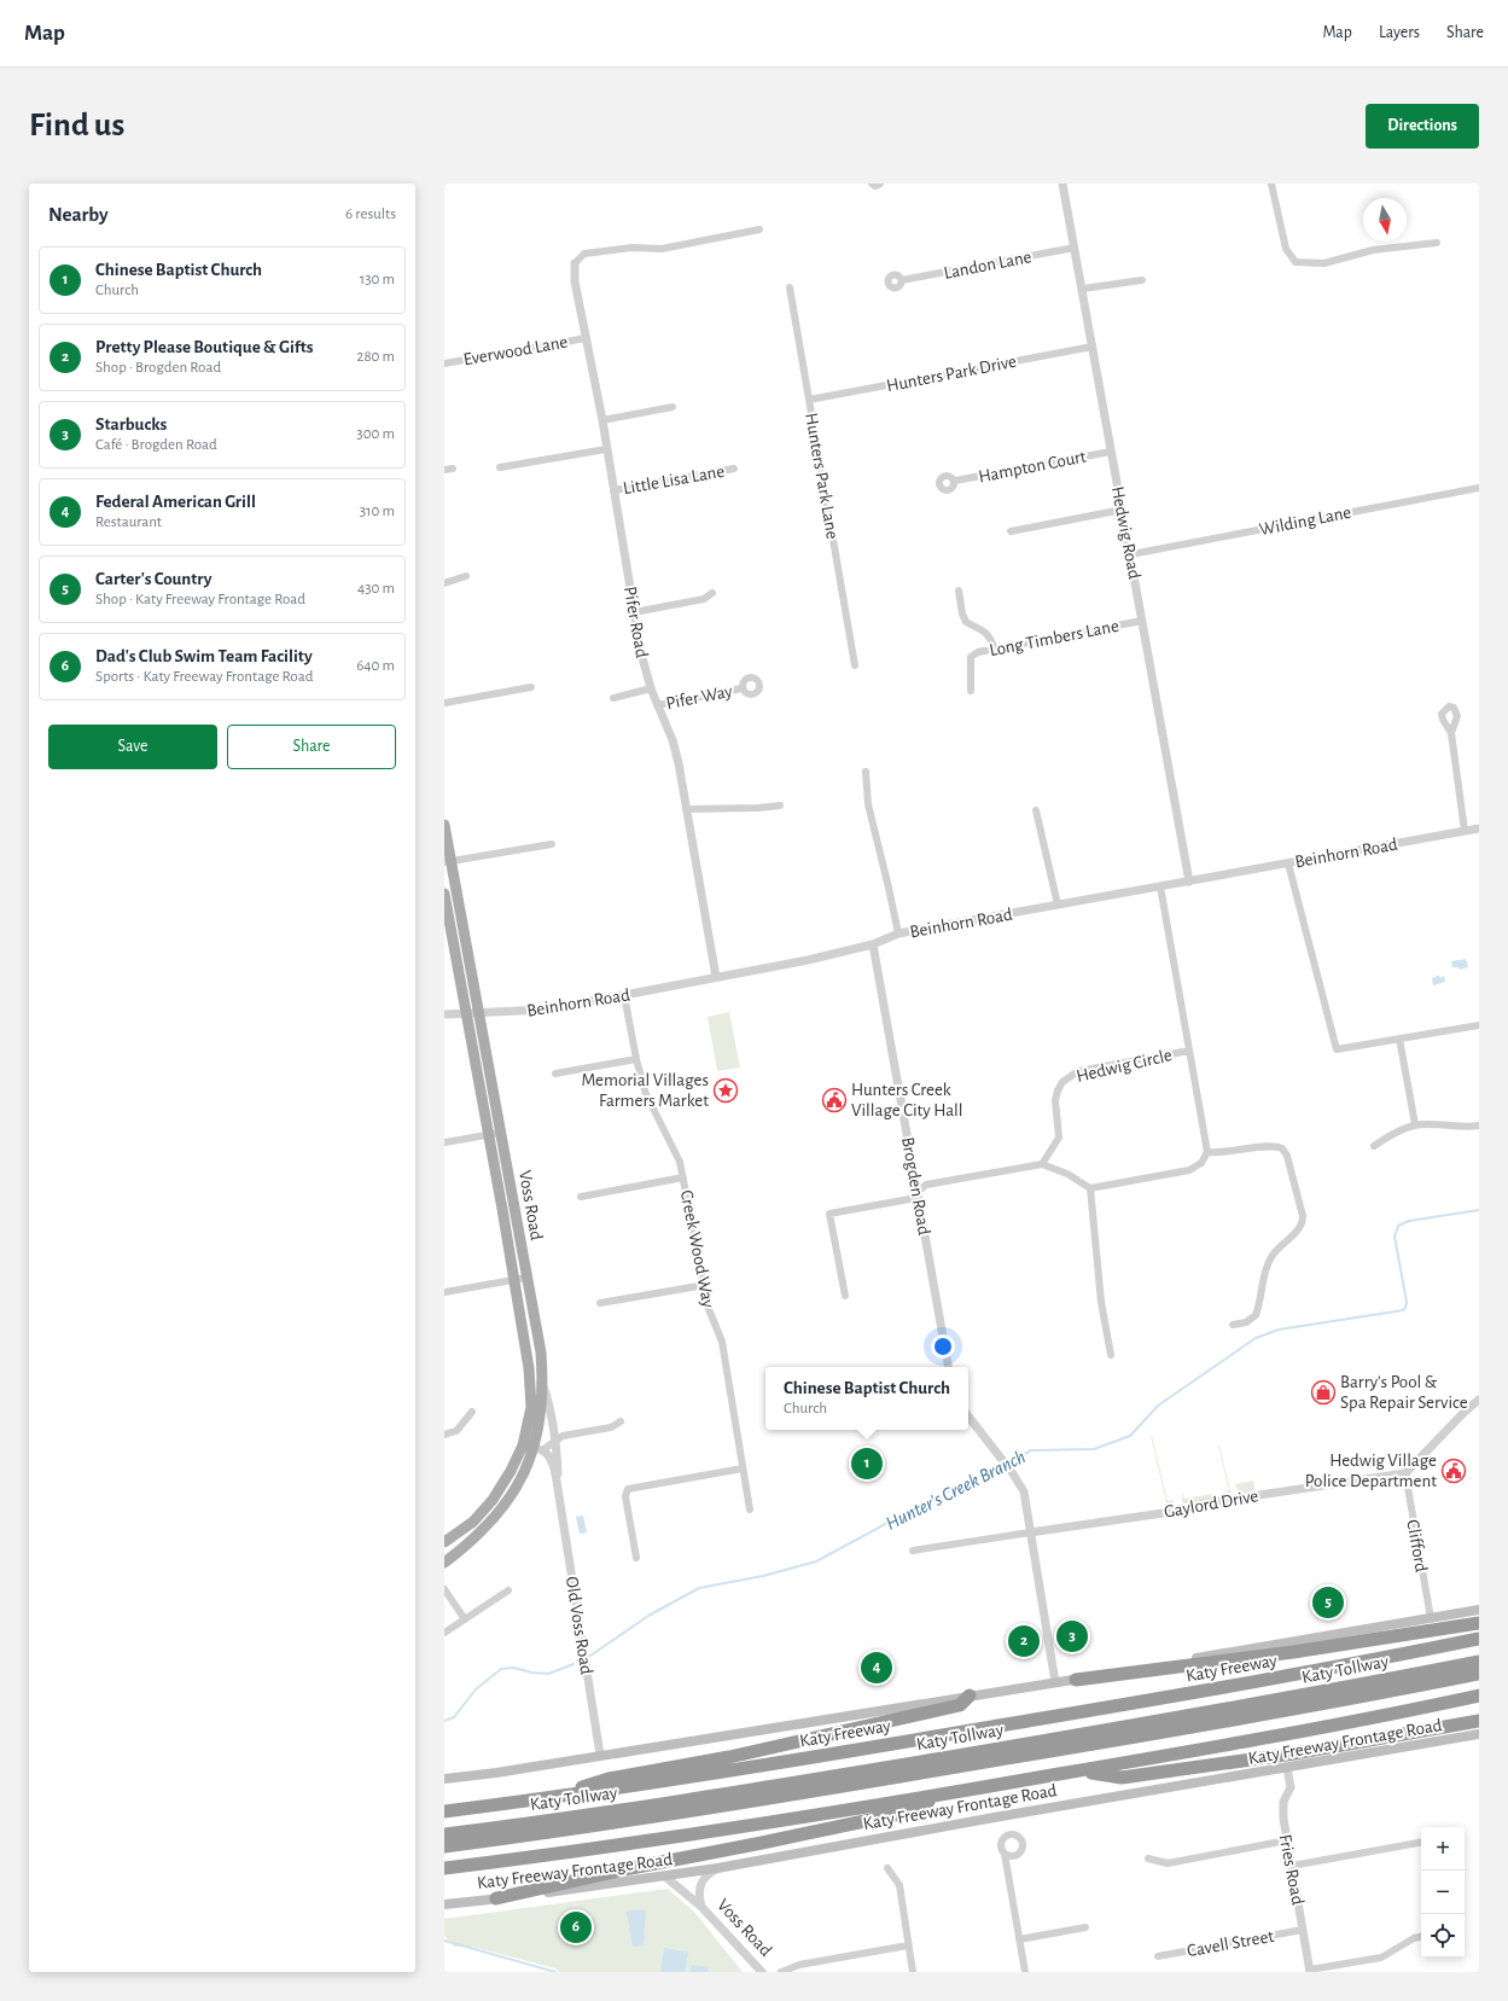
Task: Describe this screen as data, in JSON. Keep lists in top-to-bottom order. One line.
{"streets":{"highway":["Katy Freeway","Katy Tollway"],"main road":["Voss Road","Katy Freeway Frontage Road"],"street":["Landon Lane","Everwood Lane","Hunters Park Drive","Hampton Court","Hunters Park Lane","Little Lisa Lane","Wilding Lane","Hedwig Road","Pifer Road","Long Timbers Lane","Pifer Way","Beinhorn Road","Hedwig Circle","Brogden Road","Creek Wood Way","Gaylord Drive","Clifford","Old Voss Road","Fries Road","Cavell Street"]},"crossings":[["Landon Lane","Hedwig Road"],["Everwood Lane","Pifer Road"],["Hunters Park Drive","Hunters Park Lane"],["Hunters Park Drive","Hedwig Road"],["Hampton Court","Hedwig Road"],["Little Lisa Lane","Pifer Road"],["Wilding Lane","Hedwig Road"],["Hedwig Road","Long Timbers Lane"],["Hedwig Road","Beinhorn Road"],["Pifer Road","Pifer Way"],["Pifer Road","Beinhorn Road"],["Beinhorn Road","Hedwig Circle"],["Beinhorn Road","Brogden Road"],["Beinhorn Road","Voss Road"],["Beinhorn Road","Creek Wood Way"],["Voss Road","Old Voss Road"],["Voss Road","Katy Freeway Frontage Road"],["Gaylord Drive","Clifford"],["Katy Freeway Frontage Road","Fries Road"],["Fries Road","Cavell Street"]],"water":["Hunter's Creek Branch"],"places":{"place":["Memorial Villages Farmers Market"],"public building":["Hunters Creek Village City Hall","Hedwig Village Police Department"],"shop":["Barry's Pool & Spa Repair Service"]},"north":"bottom","page":{"header":"Map","nav":["Map","Layers","Share"],"buttons":["Directions",["Save","Share"]],"title":"Find us","heading":["Nearby","6 results"],"list":[{"mark":"1","name":"Chinese Baptist Church","note":"Church","value":"130 m"},{"mark":"2","name":"Pretty Please Boutique & Gifts","note":"Shop · Brogden Road","value":"280 m"},{"mark":"3","name":"Starbucks","note":"Café · Brogden Road","value":"300 m"},{"mark":"4","name":"Federal American Grill","note":"Restaurant","value":"310 m"},{"mark":"5","name":"Carter's Country","note":"Shop · Katy Freeway Frontage Road","value":"430 m"},{"mark":"6","name":"Dad's Club Swim Team Facility","note":"Sports · Katy Freeway Frontage Road","value":"640 m"}],"popup":["Chinese Baptist Church","Church"],"pins":["1","5","3","2","4","6"],"map_buttons":["+","−"]}}
